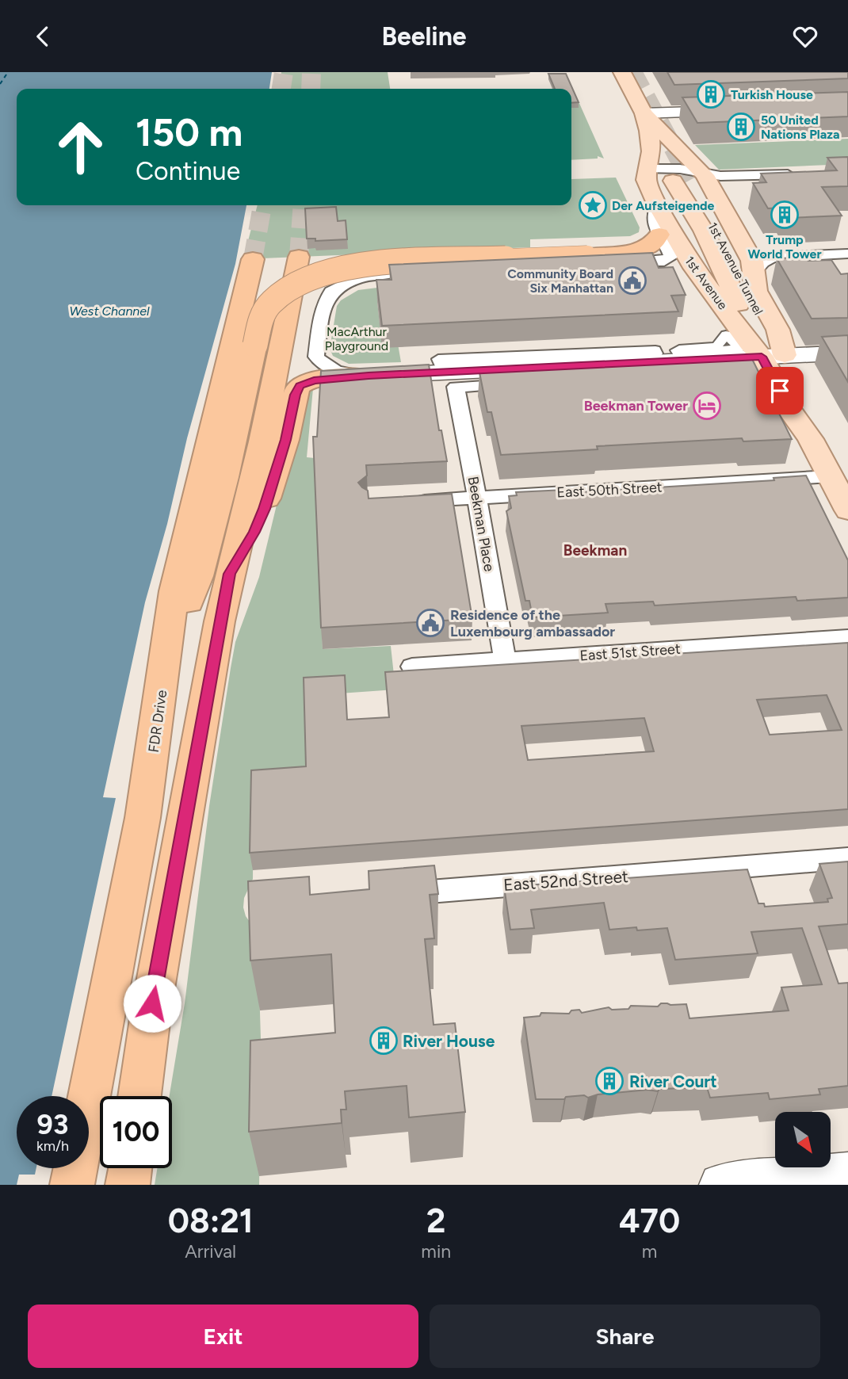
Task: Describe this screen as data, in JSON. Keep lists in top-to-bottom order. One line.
{"streets":{"highway":["FDR Drive"],"main road":["1st Avenue Tunnel","1st Avenue"],"street":["East 50th Street","Beekman Place","East 51st Street","East 52nd Street"]},"crossings":[["1st Avenue Tunnel","1st Avenue"],["1st Avenue","East 50th Street"],["East 50th Street","Beekman Place"],["Beekman Place","East 51st Street"]],"districts":["Beekman"],"water":["West Channel"],"parks":["MacArthur Playground"],"places":{"building":["Turkish House","50 United Nations Plaza","Trump World Tower","River House","River Court"],"place":["Der Aufsteigende"],"public building":["Community Board Six Manhattan","Residence of the Luxembourg ambassador"],"hotel":["Beekman Tower"]},"north":"bottom right","page":{"header":"Beeline","turn":["150 m","Continue"],"speed":"93 km/h","limit":"100","eta":["08:21","Arrival","2","min","470","m"],"buttons":["Exit","Share"]}}
